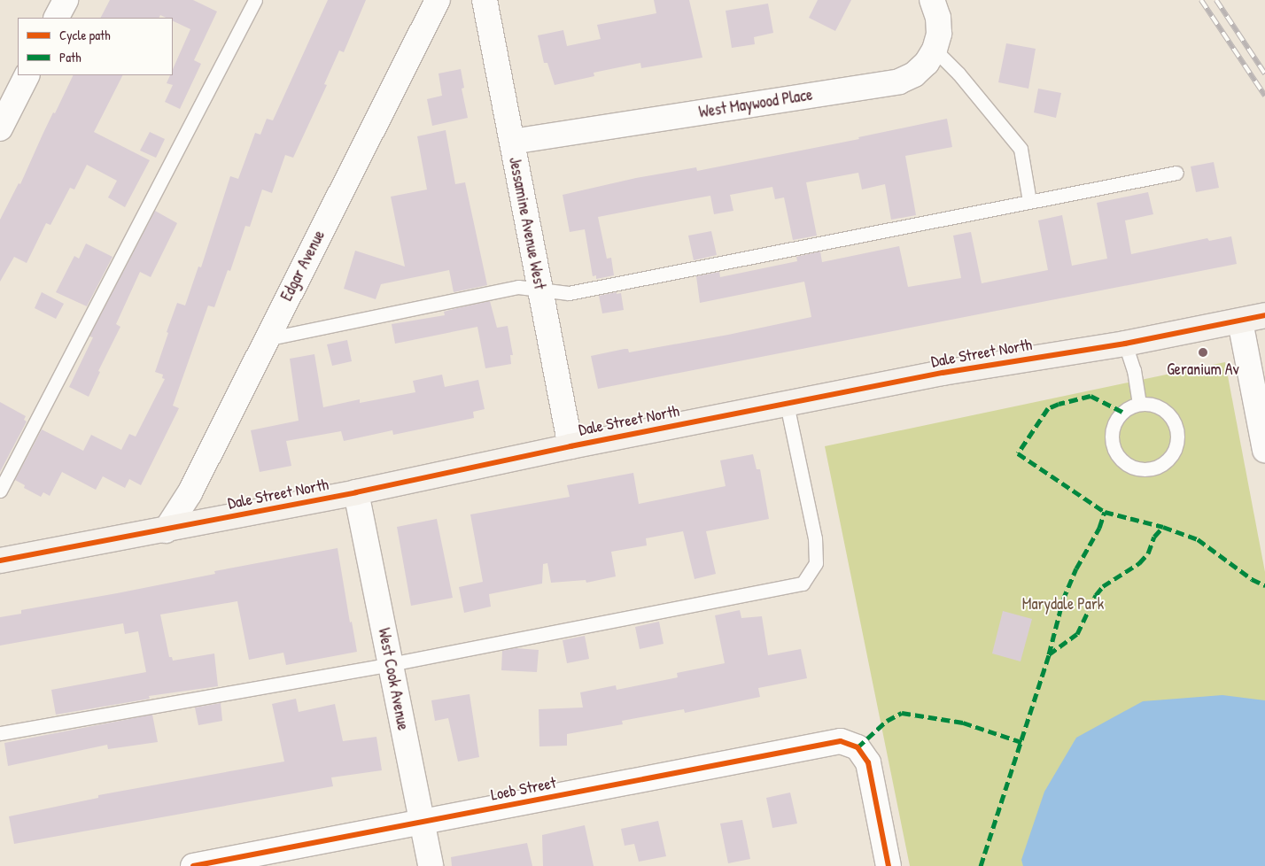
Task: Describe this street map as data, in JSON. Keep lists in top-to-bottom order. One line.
{"streets":{"main road":["Dale Street North"],"street":["West Maywood Place","Jessamine Avenue West","Edgar Avenue","West Cook Avenue","Loeb Street"]},"crossings":[["West Maywood Place","Jessamine Avenue West"],["Jessamine Avenue West","Dale Street North"],["Edgar Avenue","Dale Street North"],["Dale Street North","West Cook Avenue"],["West Cook Avenue","Loeb Street"]],"parks":["Marydale Park"],"places":["Geranium Av"],"legend":["Cycle path","Path"]}
